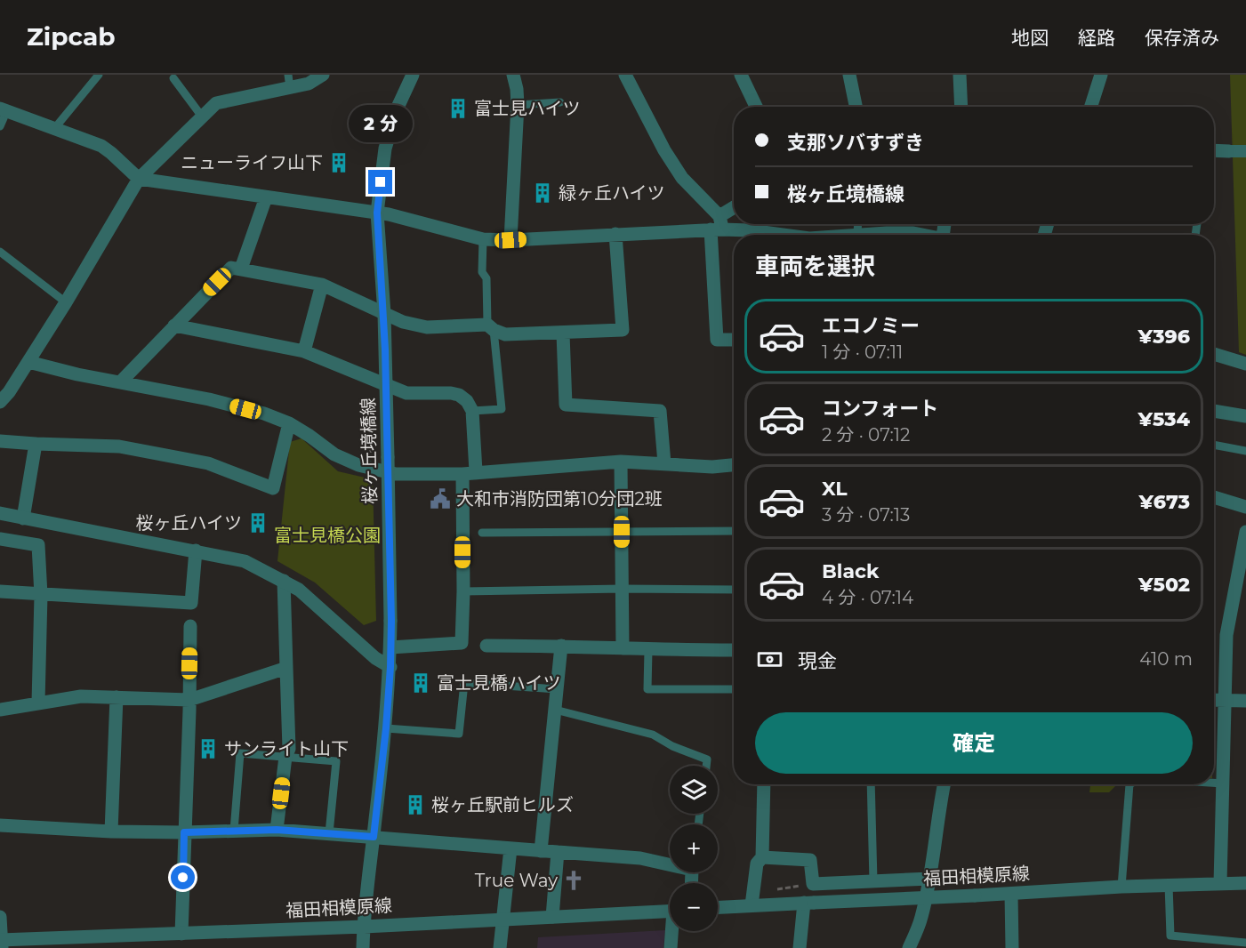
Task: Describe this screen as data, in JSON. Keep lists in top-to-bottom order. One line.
{"streets":{"street":["桜ヶ丘境橋線","福田相模原線"]},"crossings":[["桜ヶ丘境橋線","福田相模原線"]],"parks":["富士見橋公園"],"places":{"building":["富士見ハイツ","ニューライフ山下","緑ヶ丘ハイツ","桜ヶ丘ハイツ","富士見橋ハイツ","サンライト山下","桜ヶ丘駅前ヒルズ"],"public building":["大和市消防団第10分団2班"],"church":["True Way"]},"page":{"header":"Zipcab","nav":["地図","経路","保存済み"],"bubble":"2 分","banner":["支那ソバすずき","桜ヶ丘境橋線"],"heading":"車両を選択","list":[{"name":"エコノミー","note":"1 分 · 07:11","value":"¥396"},{"name":"コンフォート","note":"2 分 · 07:12","value":"¥534"},{"name":"XL","note":"3 分 · 07:13","value":"¥673"},{"name":"Black","note":"4 分 · 07:14","value":"¥502"}],"pay":["現金","410 m"],"buttons":"確定","map_buttons":["+","−"]}}
